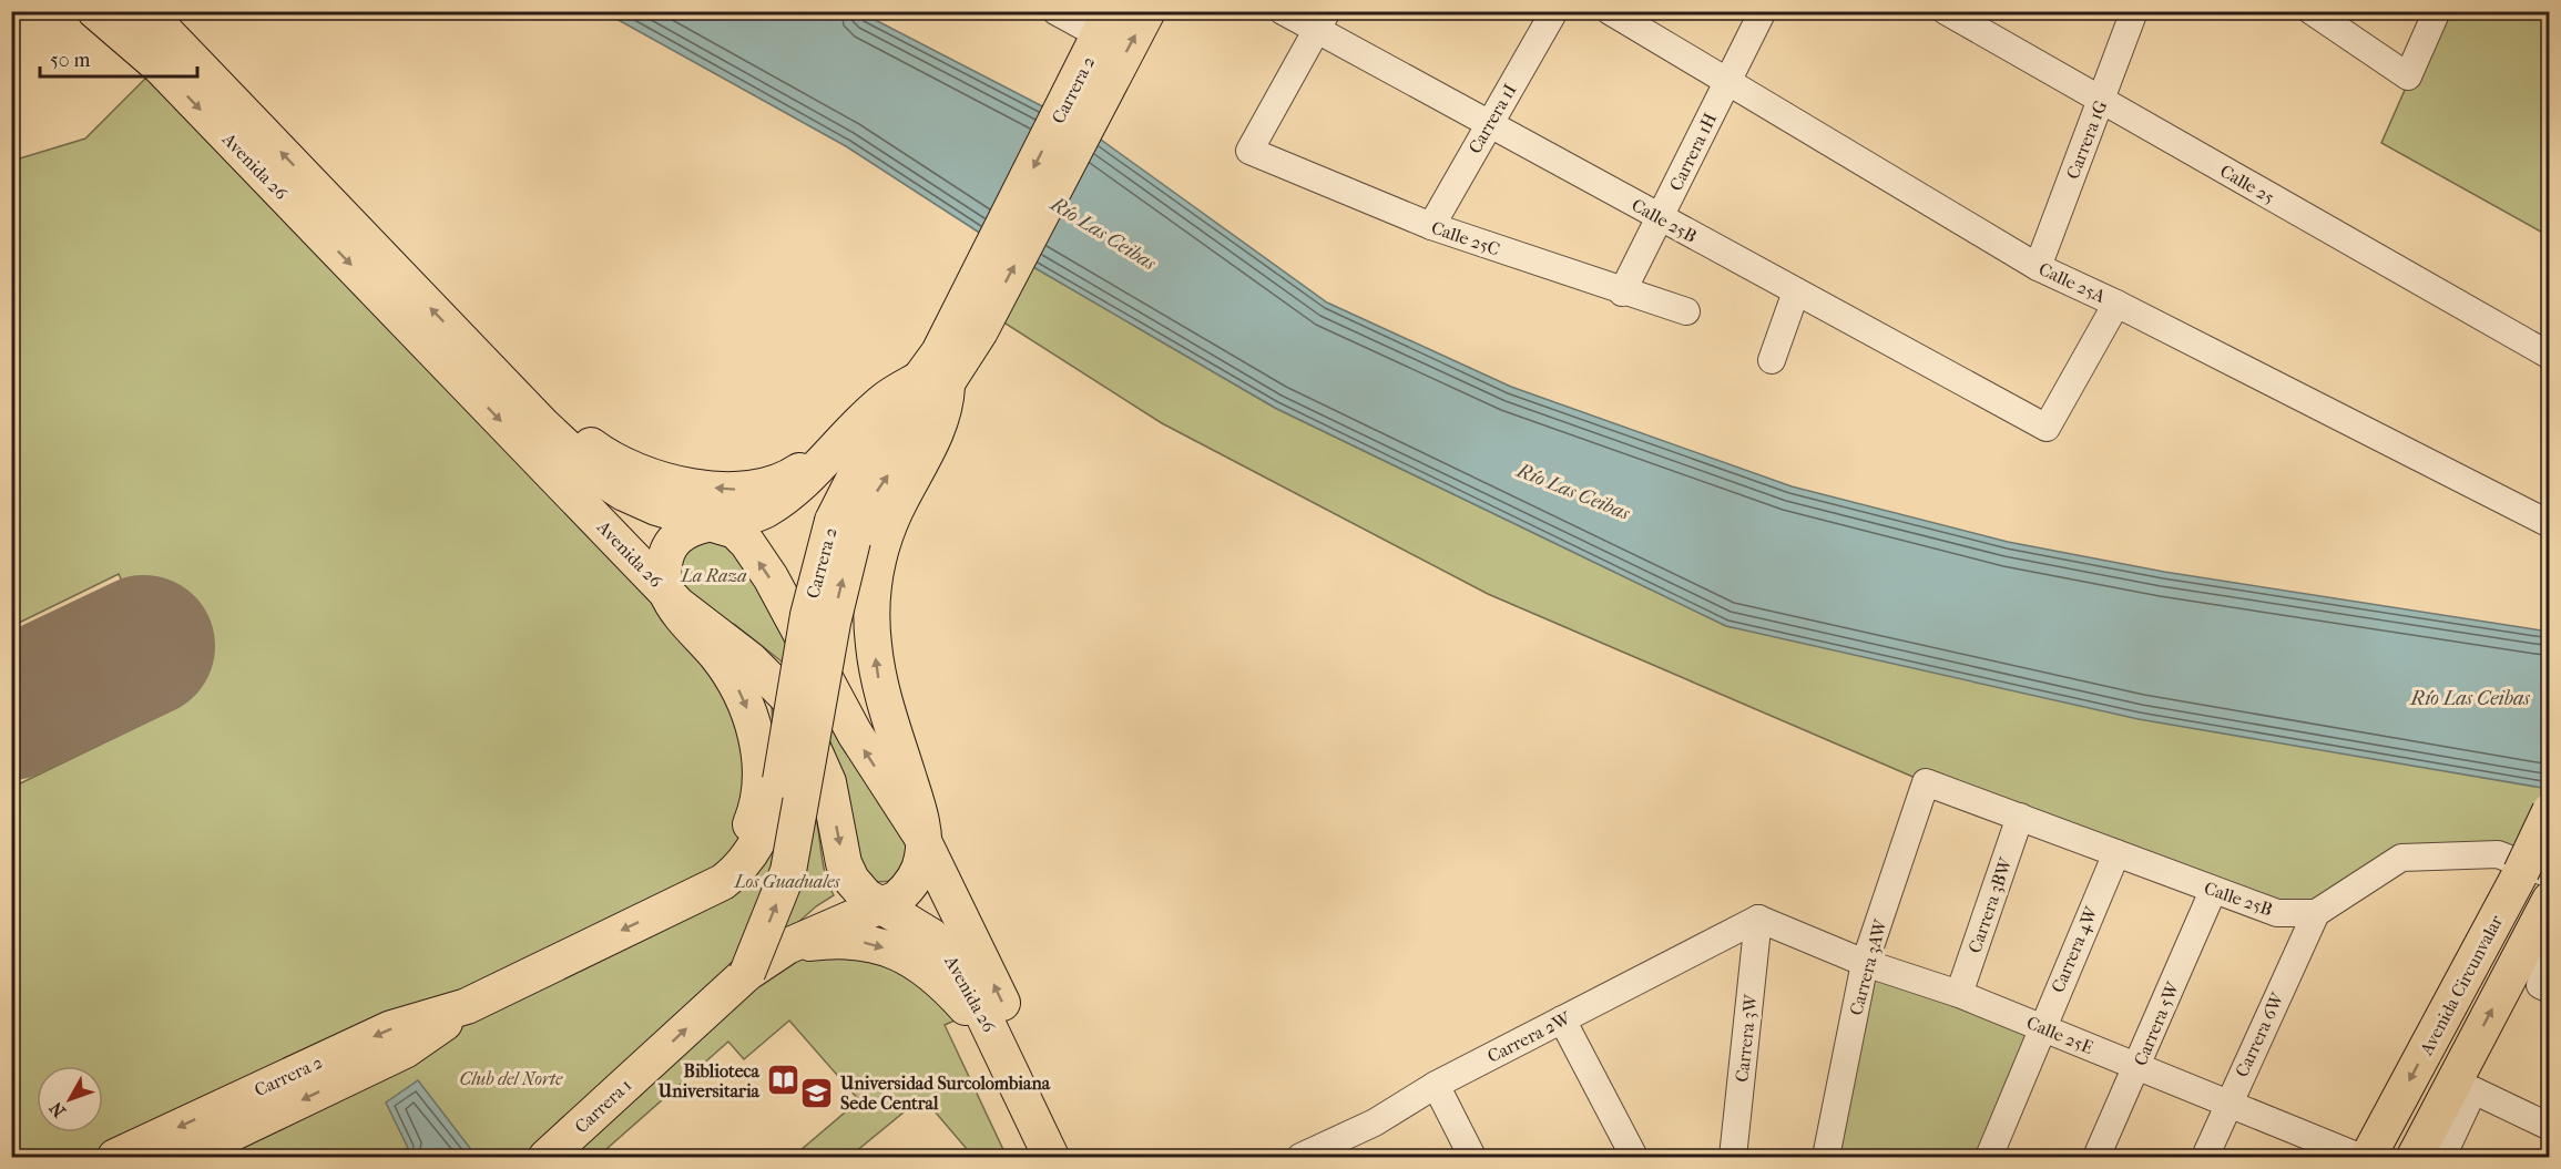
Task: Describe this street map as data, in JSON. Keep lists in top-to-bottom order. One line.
{"streets":{"main road":["Carrera 2","Avenida 26","Avenida Circunvalar","Carrera 1"],"street":["Carrera 1I","Carrera 1G","Carrera 1H","Calle 25","Calle 25B","Calle 25C","Calle 25A","Carrera 3BW","Carrera 4W","Carrera 3AW","Carrera 5W","Calle 25E","Carrera 6W","Carrera 2W","Carrera 3W"]},"crossings":[["Carrera 2","Carrera 1"],["Carrera 1I","Calle 25B"],["Carrera 1I","Calle 25C"],["Carrera 1G","Calle 25"],["Carrera 1G","Calle 25A"],["Carrera 1H","Calle 25B"],["Carrera 1H","Calle 25C"],["Carrera 1H","Calle 25A"],["Avenida 26","Carrera 1"],["Calle 25B","Calle 25C"],["Calle 25B","Calle 25A"],["Calle 25B","Carrera 3BW"],["Calle 25B","Carrera 4W"],["Calle 25B","Carrera 3AW"],["Calle 25B","Carrera 5W"],["Calle 25B","Carrera 6W"],["Carrera 3BW","Calle 25E"],["Carrera 4W","Calle 25E"],["Carrera 3AW","Calle 25E"],["Carrera 5W","Calle 25E"],["Calle 25E","Carrera 6W"],["Calle 25E","Carrera 2W"],["Calle 25E","Carrera 3W"],["Carrera 2W","Carrera 3W"]],"one_way":["Carrera 1"],"water":["Río Las Ceibas"],"parks":["La Raza","Los Guaduales","Club del Norte"],"places":{"library":["Biblioteca Universitaria"],"school or university":["Universidad Surcolombiana Sede Central"]},"scale_bar":"50 m","north":"bottom left"}
